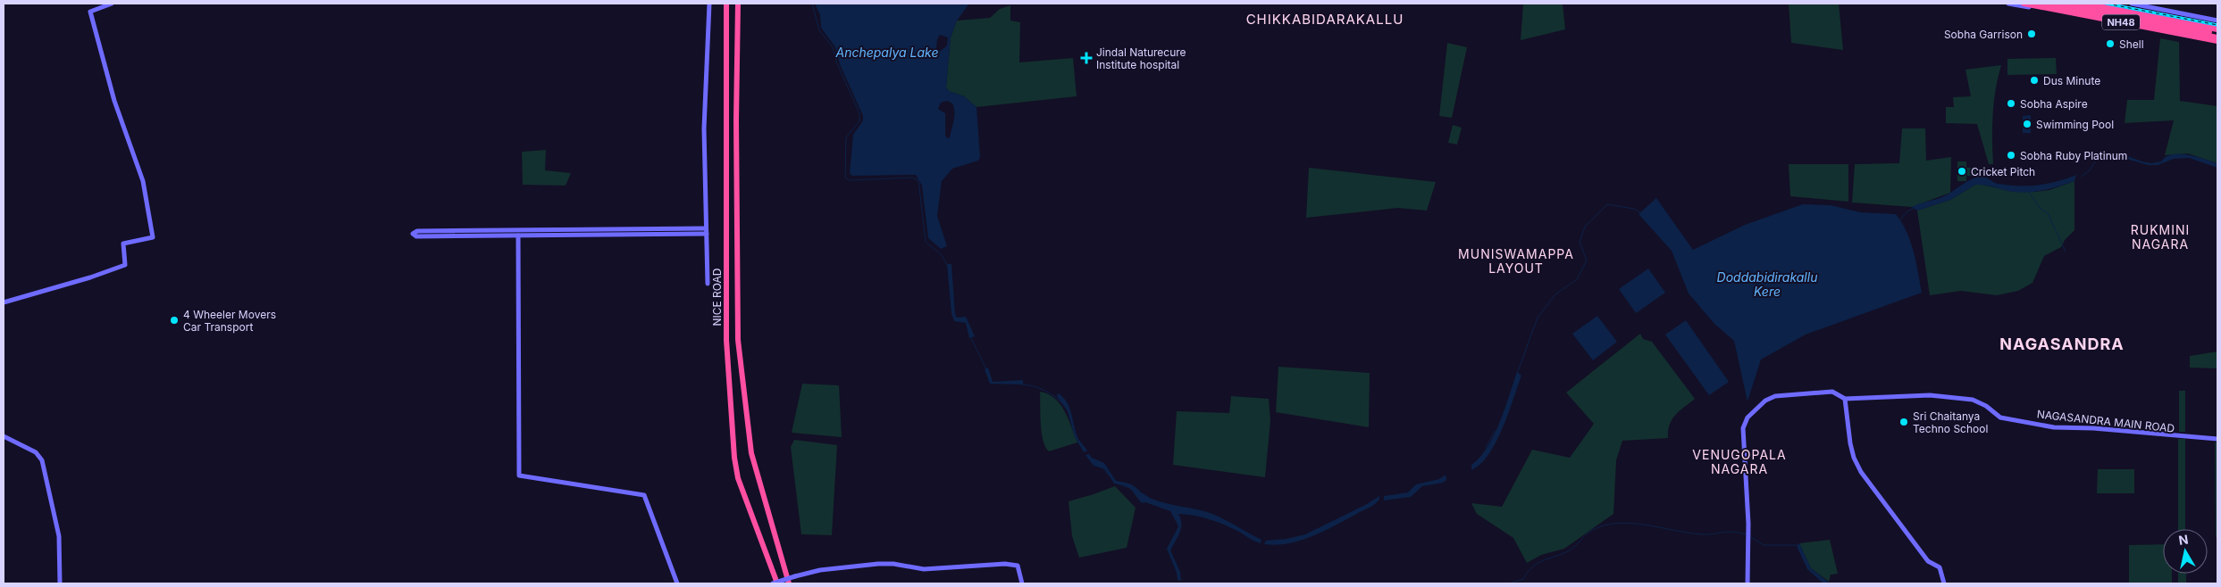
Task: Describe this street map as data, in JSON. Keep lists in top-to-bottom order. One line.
{"streets":{"highway":["NH48","NICE ROAD"],"street":["NAGASANDRA MAIN ROAD"]},"districts":["CHIKKABIDARAKALLU","RUKMINI NAGARA","MUNISWAMAPPA LAYOUT","NAGASANDRA","VENUGOPALA NAGARA"],"water":["Anchepalya Lake","Doddabidirakallu Kere"],"places":{"other":["Sobha Garrison","Shell","Dus Minute","Sobha Aspire","Swimming Pool","Sobha Ruby Platinum","Cricket Pitch","4 Wheeler Movers Car Transport","Sri Chaitanya Techno School"],"health":["Jindal Naturecure Institute hospital"]},"north":"top"}
